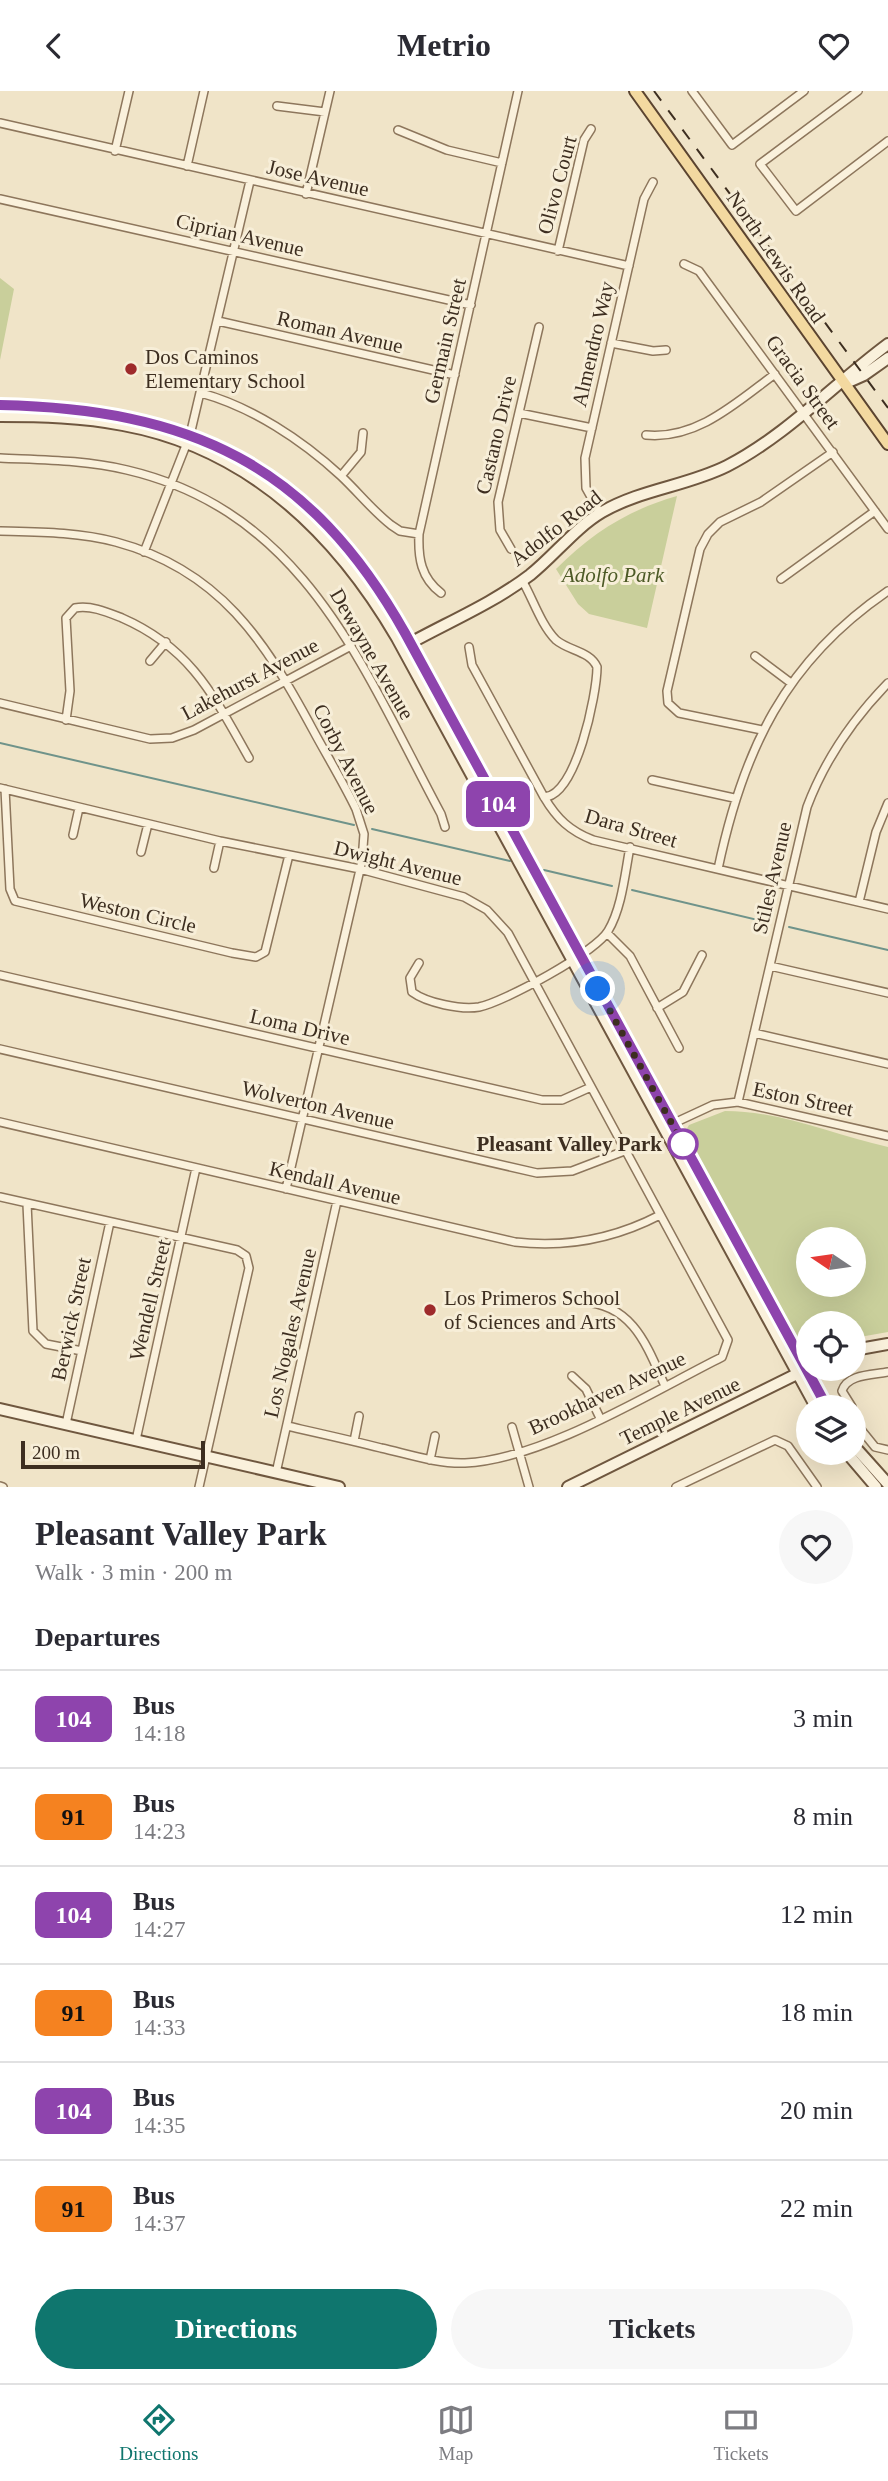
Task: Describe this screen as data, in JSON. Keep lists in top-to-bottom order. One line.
{"streets":{"main road":["North Lewis Road","Adolfo Road","Temple Avenue"],"street":["Jose Avenue","Olivo Court","Ciprian Avenue","Roman Avenue","Germain Street","Almendro Way","Gracia Street","Castano Drive","Dewayne Avenue","Lakehurst Avenue","Corby Avenue","Dara Street","Dwight Avenue","Stiles Avenue","Weston Circle","Loma Drive","Eston Street","Wolverton Avenue","Kendall Avenue","Wendell Street","Berwick Street","Los Nogales Avenue","Brookhaven Avenue"]},"crossings":[["Jose Avenue","Olivo Court"],["Jose Avenue","Germain Street"],["Jose Avenue","Almendro Way"],["Ciprian Avenue","Germain Street"],["North Lewis Road","Adolfo Road"],["Roman Avenue","Germain Street"],["Almendro Way","Adolfo Road"],["Gracia Street","Adolfo Road"],["Dewayne Avenue","Lakehurst Avenue"],["Lakehurst Avenue","Corby Avenue"],["Corby Avenue","Dwight Avenue"],["Corby Avenue","Loma Drive"],["Corby Avenue","Wolverton Avenue"],["Corby Avenue","Kendall Avenue"],["Dara Street","Stiles Avenue"],["Dwight Avenue","Weston Circle"],["Dwight Avenue","Loma Drive"],["Dwight Avenue","Wolverton Avenue"],["Dwight Avenue","Kendall Avenue"],["Dwight Avenue","Brookhaven Avenue"],["Stiles Avenue","Eston Street"],["Kendall Avenue","Wendell Street"],["Kendall Avenue","Los Nogales Avenue"],["Los Nogales Avenue","Brookhaven Avenue"]],"parks":["Adolfo Park"],"places":["Dos Caminos Elementary School","Pleasant Valley Park","Los Primeros School of Sciences and Arts"],"lines":["bus line 104"],"scale_bar":"200 m","north":"left","page":{"header":"Metrio","on_map":"104","scale":"200 m","heading":[["Pleasant Valley Park","Walk · 3 min · 200 m"],"Departures"],"list":[{"mark":"104","name":"Bus","note":"14:18","value":"3 min"},{"mark":"91","name":"Bus","note":"14:23","value":"8 min"},{"mark":"104","name":"Bus","note":"14:27","value":"12 min"},{"mark":"91","name":"Bus","note":"14:33","value":"18 min"},{"mark":"104","name":"Bus","note":"14:35","value":"20 min"},{"mark":"91","name":"Bus","note":"14:37","value":"22 min"}],"buttons":["Directions","Tickets"],"tabs":["Directions","Map","Tickets"]}}
